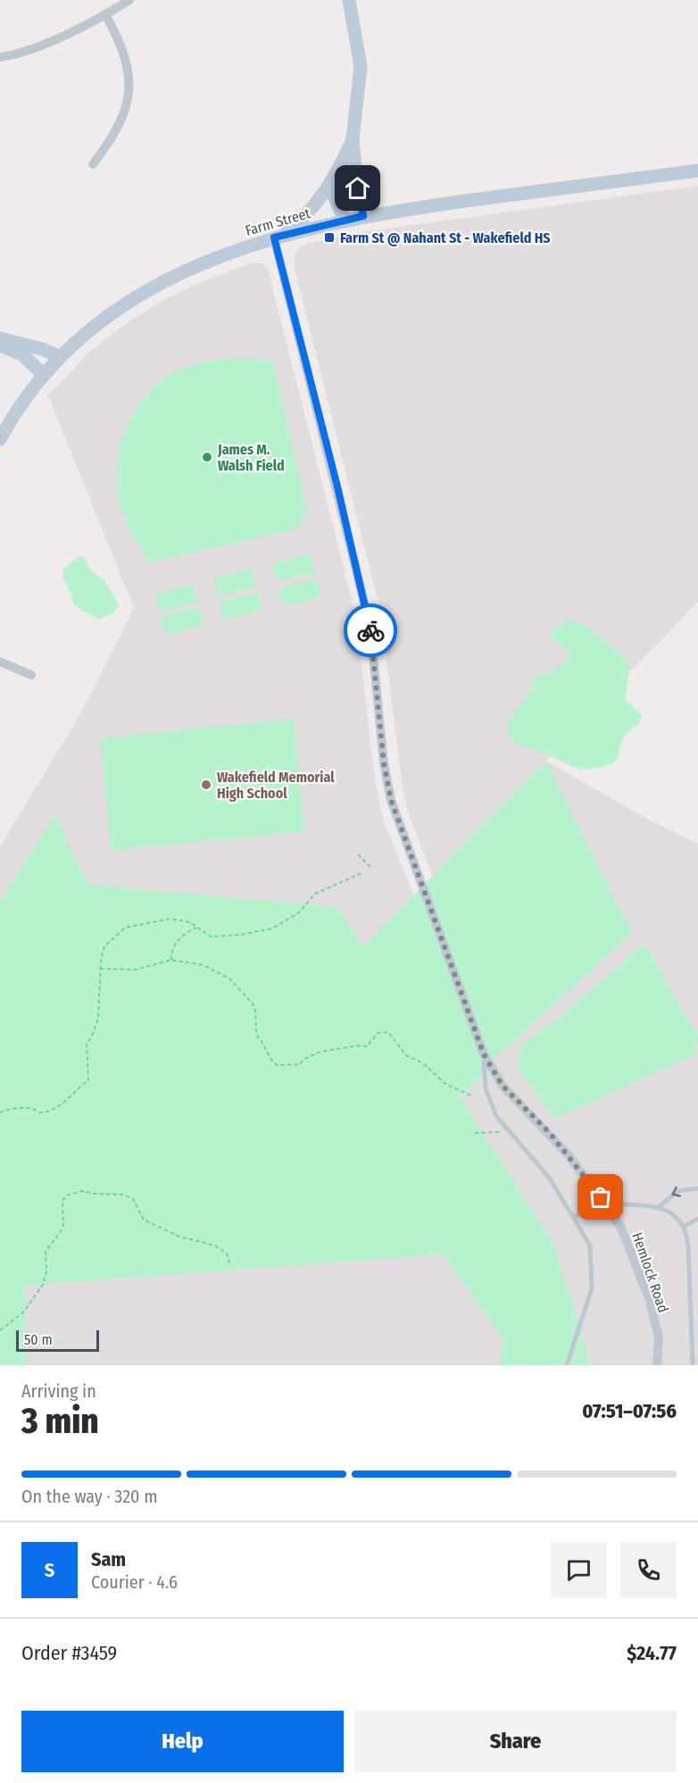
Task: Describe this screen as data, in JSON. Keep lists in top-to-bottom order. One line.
{"streets":{"main road":["Farm Street"],"street":["Hemlock Road"]},"crossings":[["Farm Street","Hemlock Road"]],"places":{"transit":["Farm St @ Nahant St - Wakefield HS"],"other":["James M. Walsh Field","Wakefield Memorial High School"]},"scale_bar":"50 m","page":{"scale":"50 m","heading":["3 min","Arriving in","07:51–07:56"],"panel":["Sam","Courier · 4.6","Order #3459","$24.77"],"bar":"On the way · 320 m","round":"S","buttons":["Help","Share"]}}
